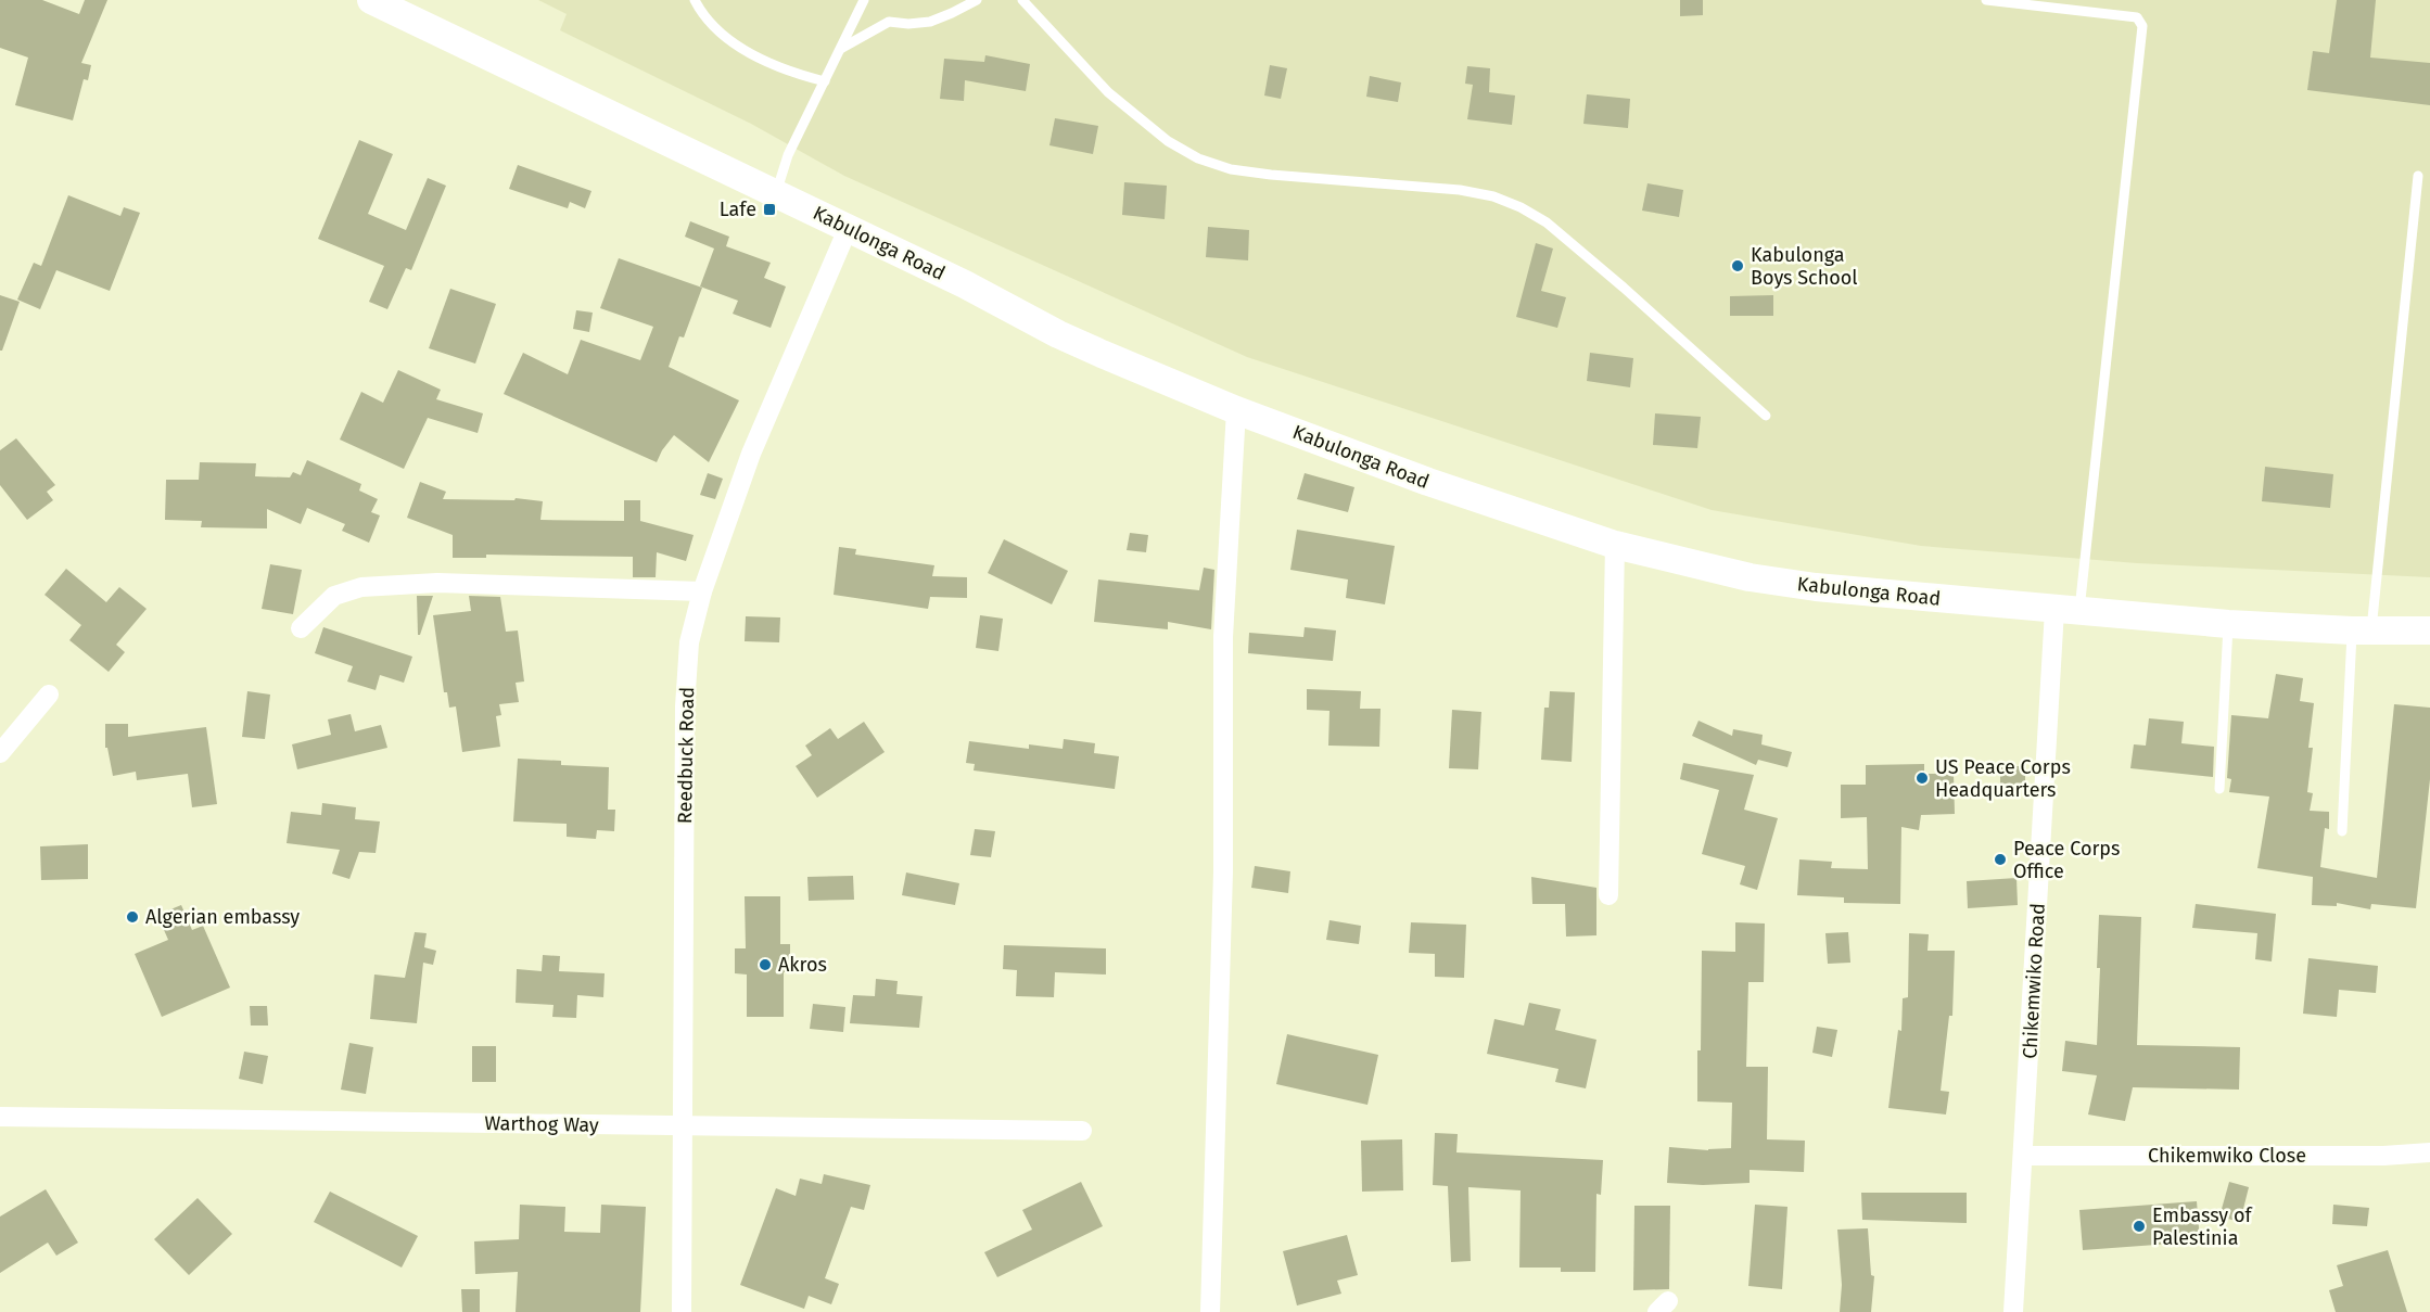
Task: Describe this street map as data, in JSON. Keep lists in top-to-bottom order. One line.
{"streets":{"main road":["Kabulonga Road"],"street":["Reedbuck Road","Chikemwiko Road","Warthog Way","Chikemwiko Close"]},"crossings":[["Kabulonga Road","Reedbuck Road"],["Kabulonga Road","Chikemwiko Road"],["Reedbuck Road","Warthog Way"],["Chikemwiko Road","Chikemwiko Close"]],"places":{"transit":["Lafe"],"other":["Kabulonga Boys School","US Peace Corps Headquarters","Peace Corps Office","Algerian embassy","Akros","Embassy of Palestinia"]}}
